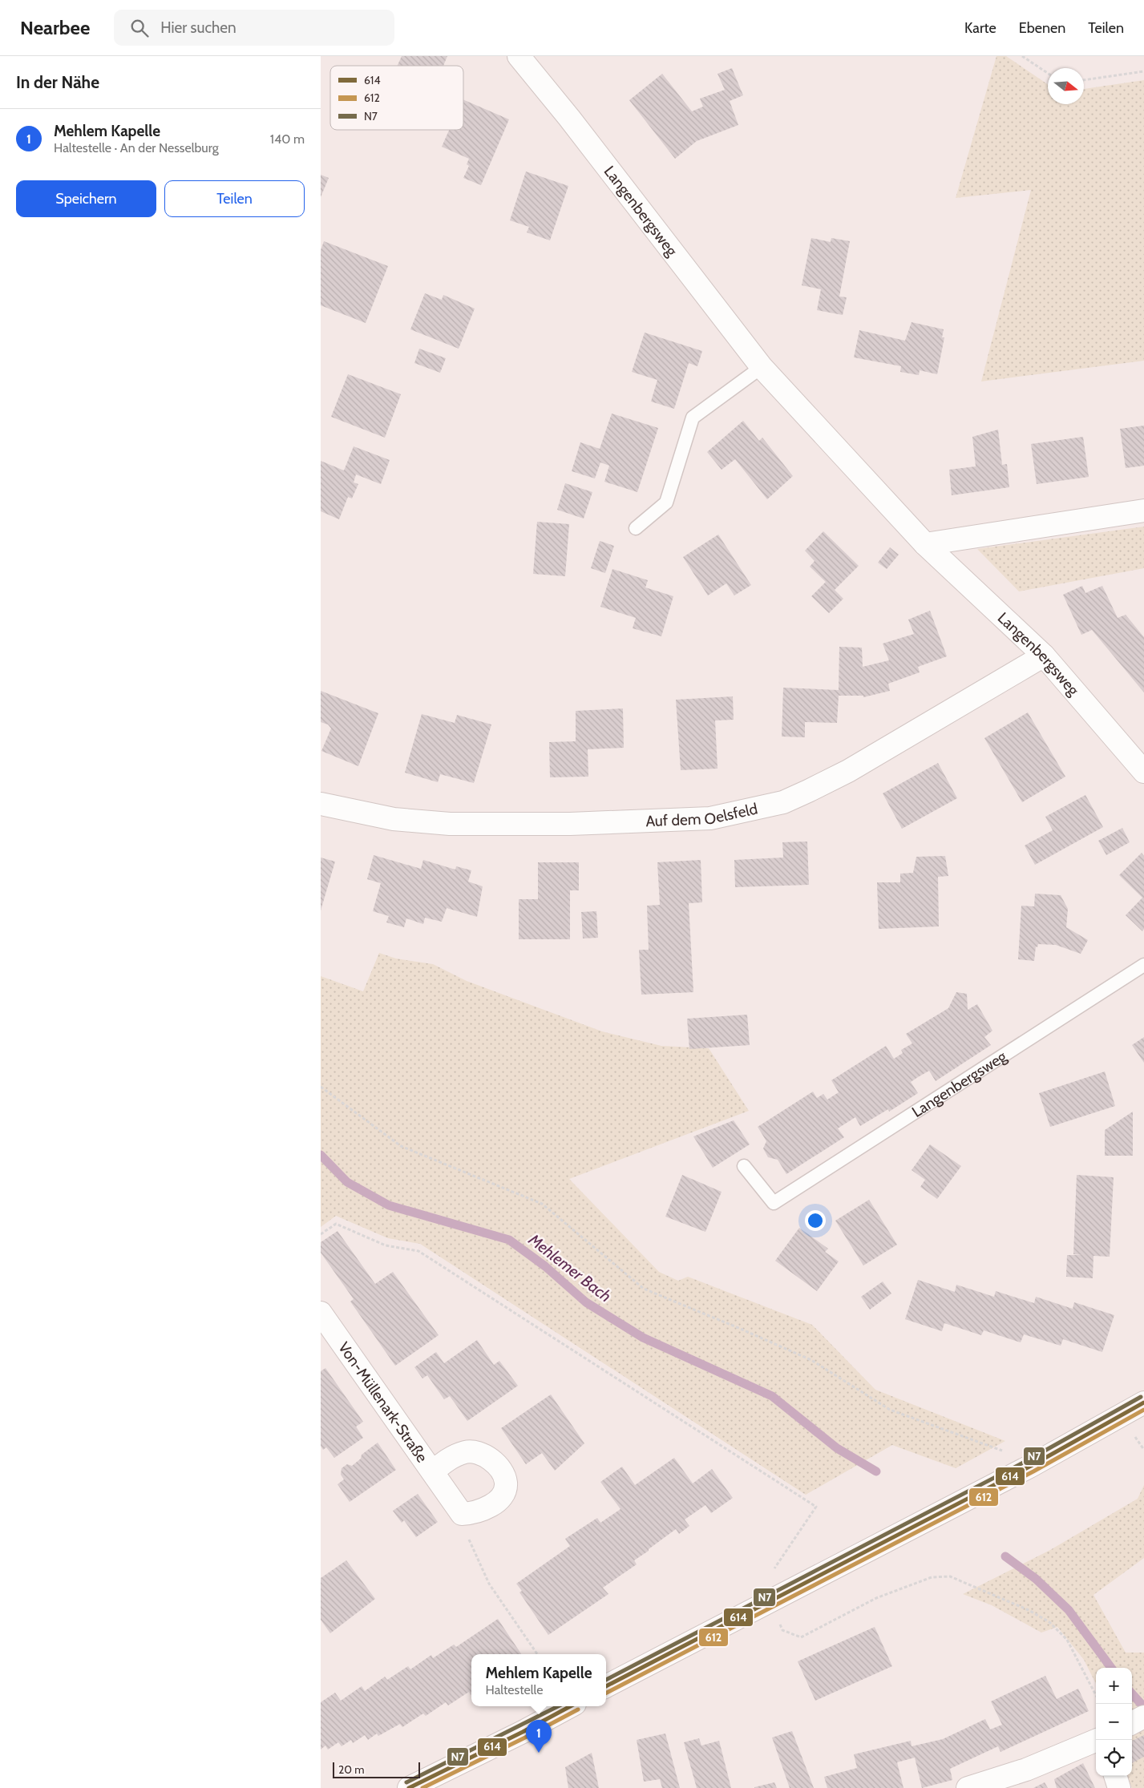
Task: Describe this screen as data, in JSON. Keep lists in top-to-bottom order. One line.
{"streets":{"street":["Langenbergsweg","Auf dem Oelsfeld","Von-Müllenark-Straße"]},"crossings":[["Langenbergsweg","Auf dem Oelsfeld"]],"water":["Mehlemer Bach"],"lines":["transit line N7","transit line 614","transit line 612"],"legend":["614","612","N7"],"scale_bar":"20 m","north":"right","page":{"header":"Nearbee","search":"Hier suchen","nav":["Karte","Ebenen","Teilen"],"heading":"In der Nähe","list":[{"mark":"1","name":"Mehlem Kapelle","note":"Haltestelle · An der Nesselburg","value":"140 m"}],"buttons":["Speichern","Teilen"],"popup":["Mehlem Kapelle","Haltestelle"],"map_buttons":["+","−"],"pins":"1","scale":"20 m"}}
